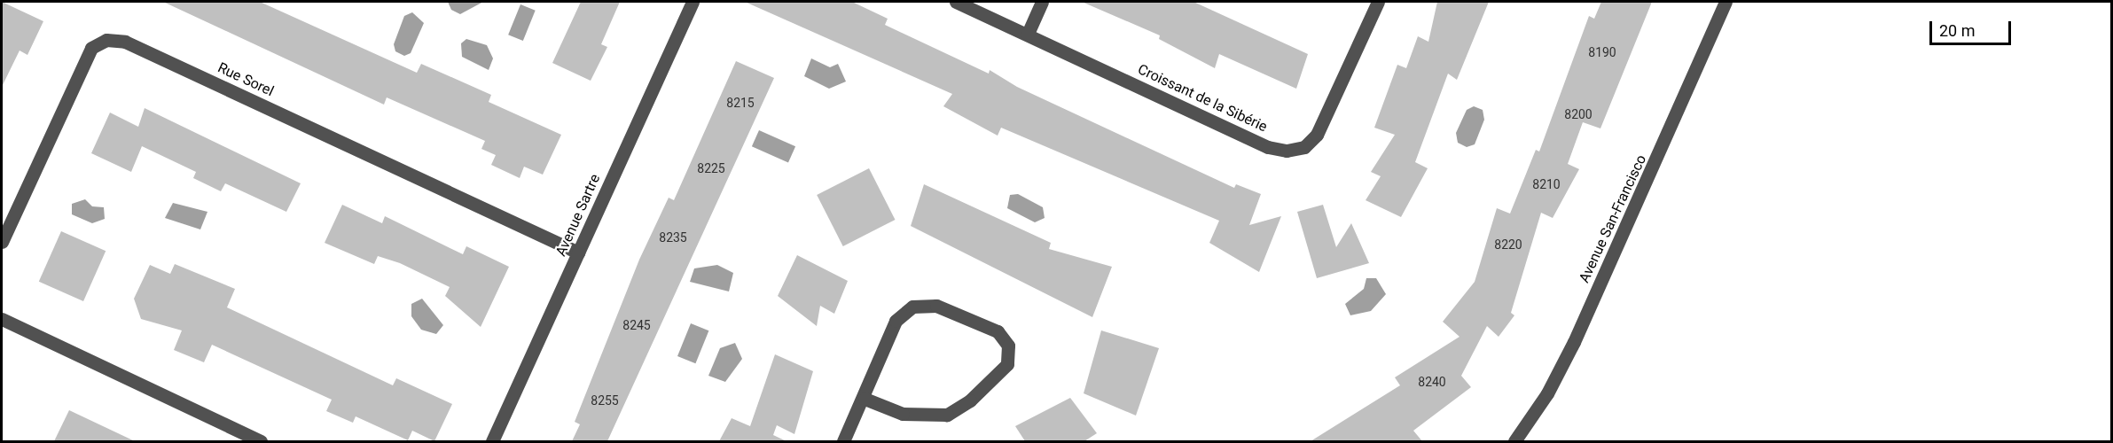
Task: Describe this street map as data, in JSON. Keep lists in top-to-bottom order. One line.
{"streets":{"street":["Rue Sorel","Croissant de la Sibérie","Avenue Sartre","Avenue San-Francisco"]},"crossings":[["Rue Sorel","Avenue Sartre"]],"house_numbers":["8190","8215","8200","8225","8210","8235","8220","8245","8240","8255"],"scale_bar":"20 m"}
